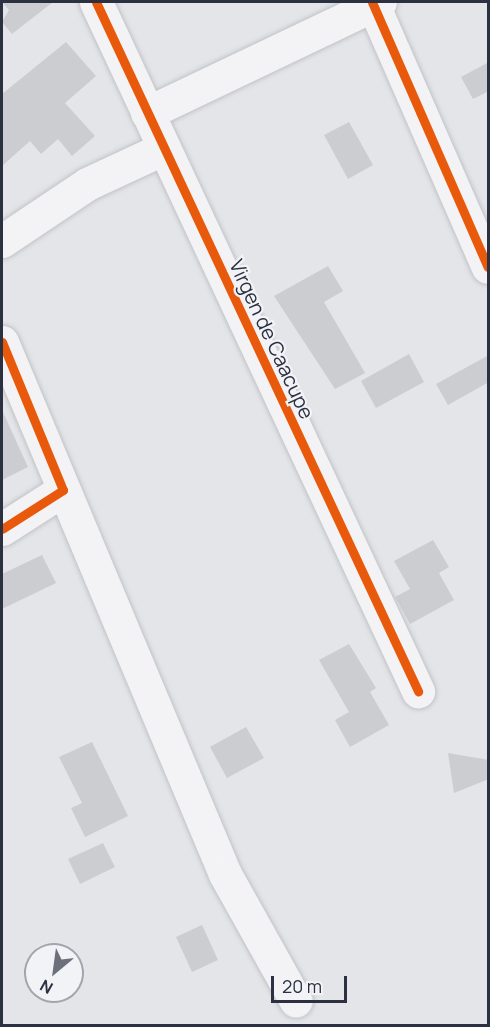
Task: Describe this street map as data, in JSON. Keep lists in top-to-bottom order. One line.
{"streets":{"street":["Virgen de Caacupe"]},"scale_bar":"20 m","north":"bottom left"}
